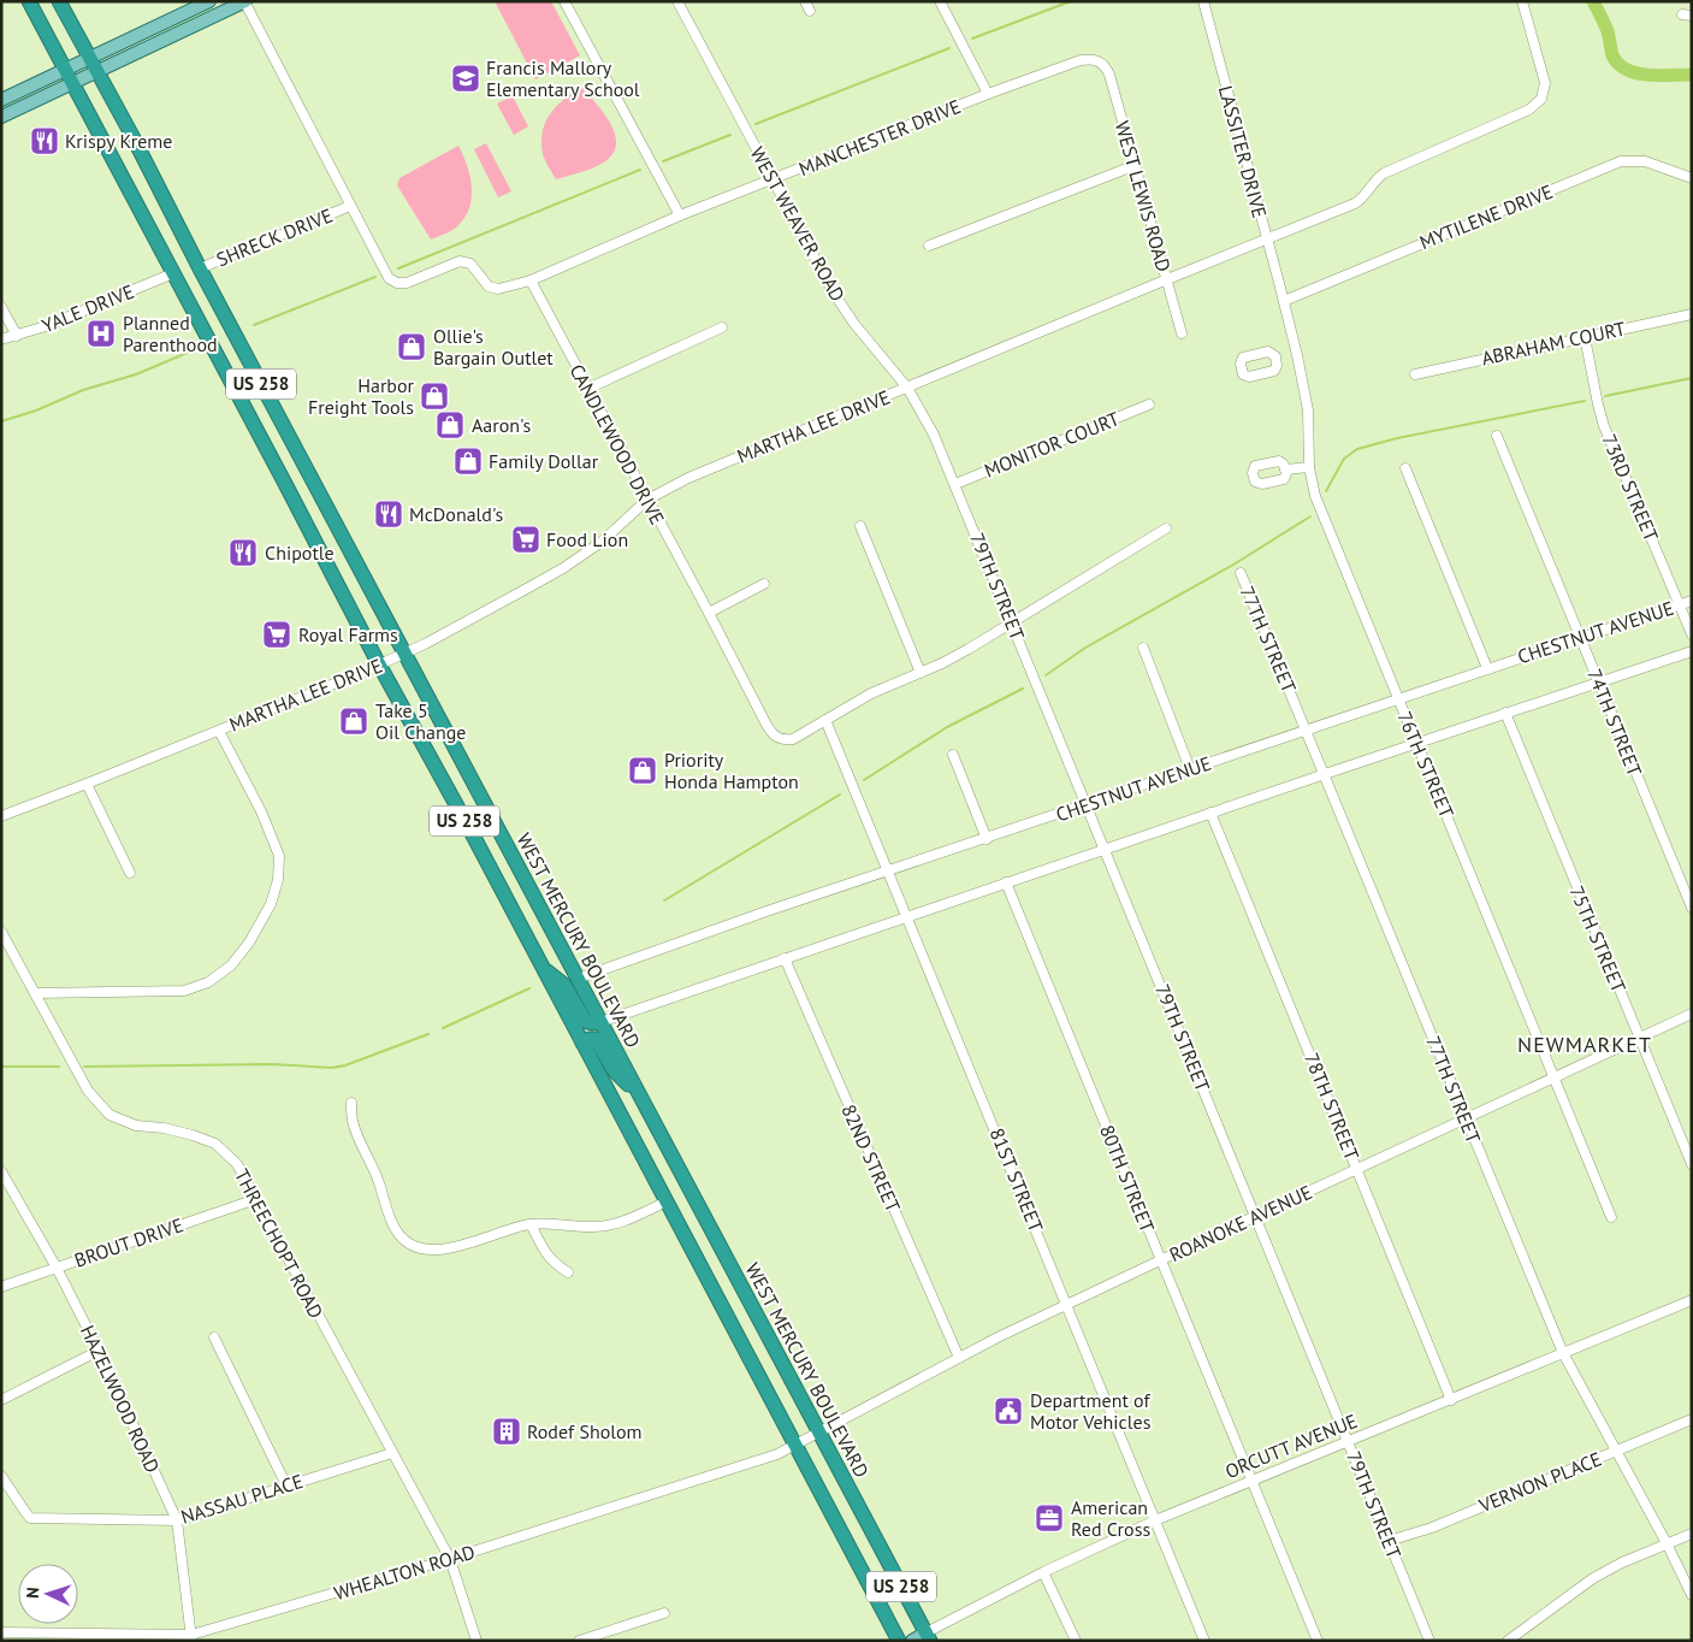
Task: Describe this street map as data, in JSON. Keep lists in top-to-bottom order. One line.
{"streets":{"highway":["US 258","WEST MERCURY BOULEVARD"],"main road":["ORCUTT AVENUE"],"street":["MANCHESTER DRIVE","LASSITER DRIVE","WEST LEWIS ROAD","MYTILENE DRIVE","WEST WEAVER ROAD","SHRECK DRIVE","YALE DRIVE","ABRAHAM COURT","MARTHA LEE DRIVE","CANDLEWOOD DRIVE","MONITOR COURT","73RD STREET","79TH STREET","CHESTNUT AVENUE","77TH STREET","74TH STREET","76TH STREET","75TH STREET","78TH STREET","82ND STREET","80TH STREET","81ST STREET","ROANOKE AVENUE","BROUT DRIVE","THREECHOPT ROAD","HAZELWOOD ROAD","VERNON PLACE","NASSAU PLACE","WHEALTON ROAD"]},"crossings":[["MANCHESTER DRIVE","WEST LEWIS ROAD"],["MANCHESTER DRIVE","WEST WEAVER ROAD"],["MANCHESTER DRIVE","CANDLEWOOD DRIVE"],["LASSITER DRIVE","MYTILENE DRIVE"],["LASSITER DRIVE","MARTHA LEE DRIVE"],["LASSITER DRIVE","76TH STREET"],["WEST LEWIS ROAD","MARTHA LEE DRIVE"],["MYTILENE DRIVE","76TH STREET"],["WEST WEAVER ROAD","MARTHA LEE DRIVE"],["WEST WEAVER ROAD","79TH STREET"],["SHRECK DRIVE","WEST MERCURY BOULEVARD"],["YALE DRIVE","US 258"],["ABRAHAM COURT","73RD STREET"],["US 258","MARTHA LEE DRIVE"],["US 258","ROANOKE AVENUE"],["US 258","WHEALTON ROAD"],["MARTHA LEE DRIVE","CANDLEWOOD DRIVE"],["MARTHA LEE DRIVE","WEST MERCURY BOULEVARD"],["CANDLEWOOD DRIVE","79TH STREET"],["CANDLEWOOD DRIVE","81ST STREET"],["MONITOR COURT","79TH STREET"],["73RD STREET","CHESTNUT AVENUE"],["79TH STREET","CHESTNUT AVENUE"],["79TH STREET","ROANOKE AVENUE"],["79TH STREET","ORCUTT AVENUE"],["79TH STREET","VERNON PLACE"],["CHESTNUT AVENUE","77TH STREET"],["CHESTNUT AVENUE","74TH STREET"],["CHESTNUT AVENUE","76TH STREET"],["CHESTNUT AVENUE","WEST MERCURY BOULEVARD"],["CHESTNUT AVENUE","81ST STREET"],["77TH STREET","ROANOKE AVENUE"],["77TH STREET","ORCUTT AVENUE"],["77TH STREET","VERNON PLACE"],["76TH STREET","ROANOKE AVENUE"],["75TH STREET","ROANOKE AVENUE"],["WEST MERCURY BOULEVARD","ROANOKE AVENUE"],["WEST MERCURY BOULEVARD","ORCUTT AVENUE"],["78TH STREET","ROANOKE AVENUE"],["78TH STREET","ORCUTT AVENUE"],["82ND STREET","ROANOKE AVENUE"],["80TH STREET","ROANOKE AVENUE"],["80TH STREET","ORCUTT AVENUE"],["81ST STREET","ROANOKE AVENUE"],["81ST STREET","ORCUTT AVENUE"],["ROANOKE AVENUE","WHEALTON ROAD"],["BROUT DRIVE","THREECHOPT ROAD"],["BROUT DRIVE","HAZELWOOD ROAD"],["THREECHOPT ROAD","NASSAU PLACE"],["THREECHOPT ROAD","WHEALTON ROAD"],["HAZELWOOD ROAD","NASSAU PLACE"],["HAZELWOOD ROAD","WHEALTON ROAD"]],"districts":["NEWMARKET"],"places":{"school or university":["Francis Mallory Elementary School"],"restaurant":["Krispy Kreme","McDonald's","Chipotle"],"hospital":["Planned Parenthood"],"shop":["Ollie's Bargain Outlet","Harbor Freight Tools","Aaron's","Family Dollar","Take 5 Oil Change","Priority Honda Hampton"],"supermarket":["Food Lion","Royal Farms"],"public building":["Department of Motor Vehicles"],"building":["Rodef Sholom"],"office":["American Red Cross"]},"north":"left"}
